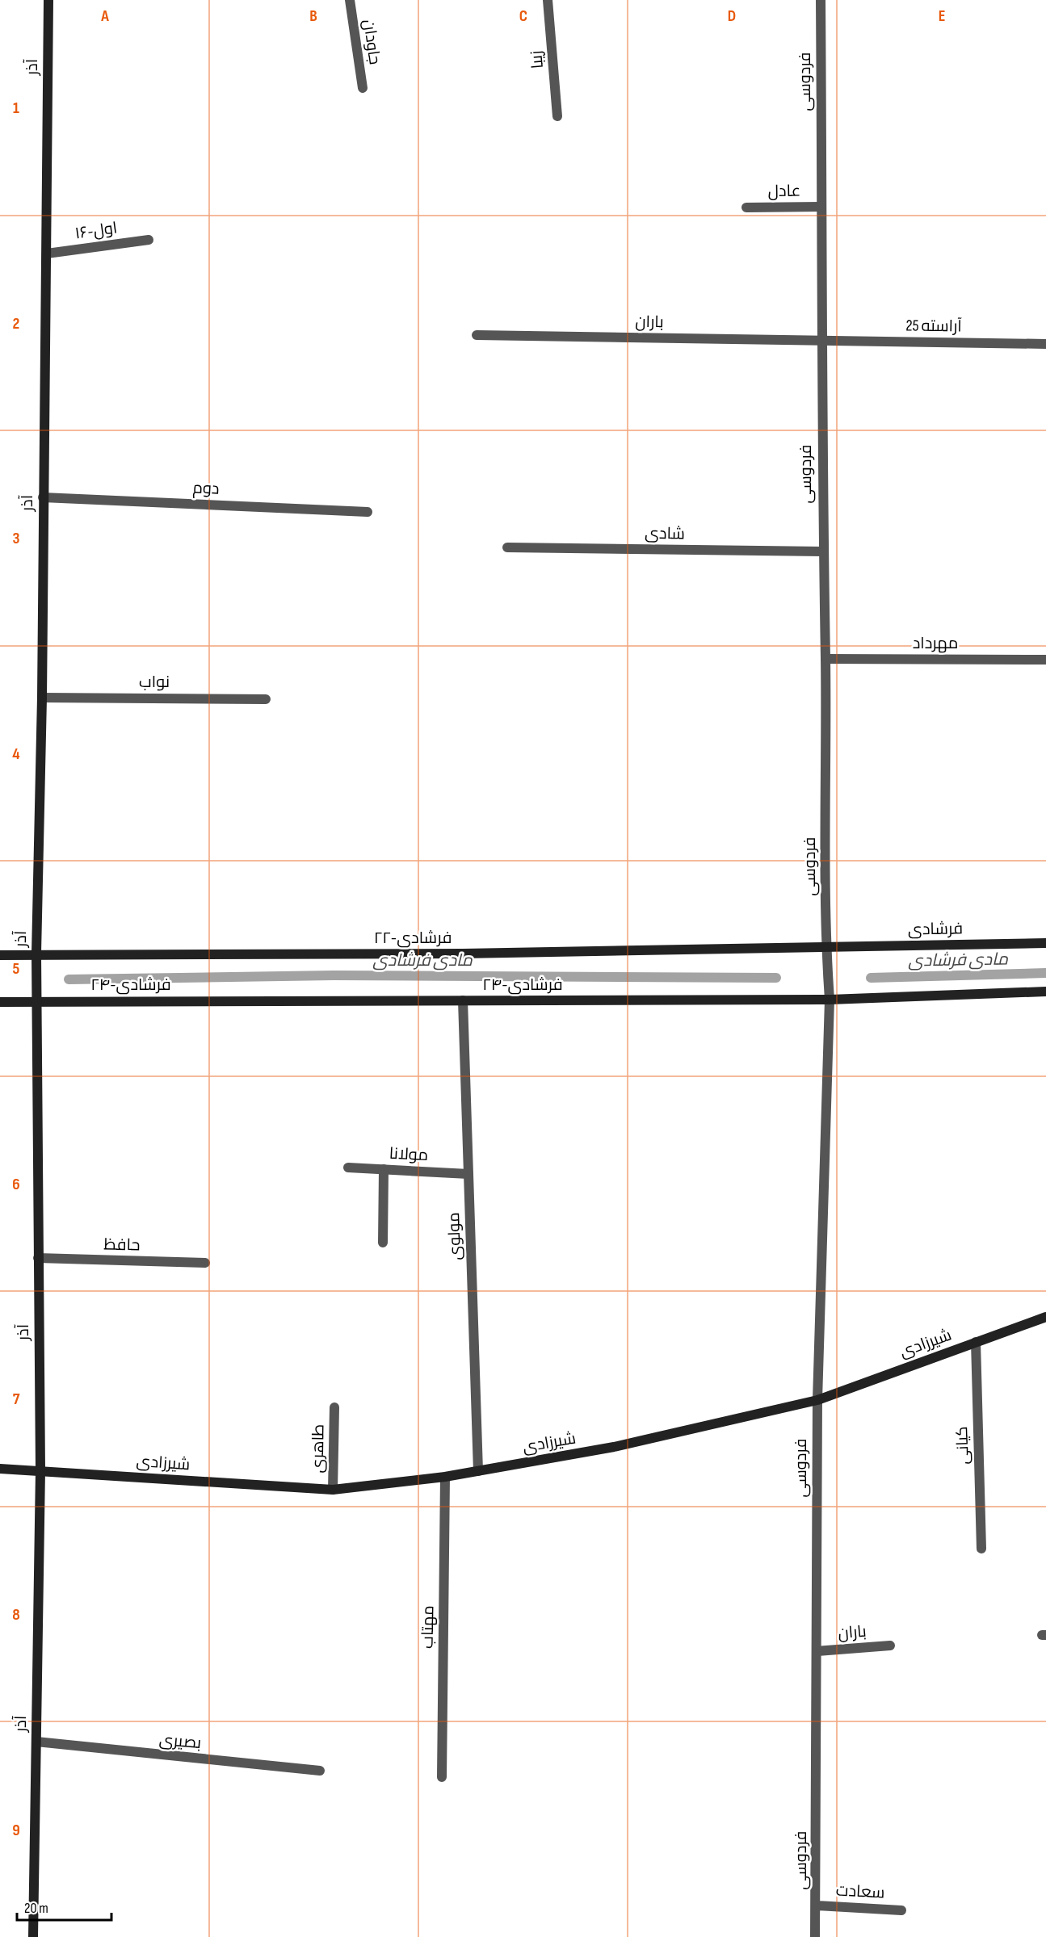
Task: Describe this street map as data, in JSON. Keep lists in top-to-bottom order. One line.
{"streets":{"street":["جاودان","زیبا","آذر","فردوسی","عادل","۱۶-اول","باران","آراسته 25","دوم","شادی","مهرداد","نواب","فرشادی","۲۲-فرشادی","۲۴-فرشادی","مولانا","مولوی","حافظ","شیرزادی","کیانی","طاهری","مهتاب","بصیری","سعادت"]},"crossings":[["آذر","۱۶-اول"],["آذر","دوم"],["آذر","نواب"],["آذر","۲۲-فرشادی"],["آذر","۲۴-فرشادی"],["آذر","حافظ"],["آذر","شیرزادی"],["آذر","بصیری"],["فردوسی","عادل"],["فردوسی","باران"],["فردوسی","آراسته 25"],["فردوسی","شادی"],["فردوسی","مهرداد"],["فردوسی","فرشادی"],["فردوسی","۲۲-فرشادی"],["فردوسی","۲۴-فرشادی"],["فردوسی","شیرزادی"],["فردوسی","سعادت"],["باران","آراسته 25"],["فرشادی","۲۲-فرشادی"],["۲۴-فرشادی","مولوی"],["مولانا","مولوی"],["مولوی","شیرزادی"],["شیرزادی","کیانی"],["شیرزادی","طاهری"],["شیرزادی","مهتاب"]],"water":["مادی فرشادی"],"scale_bar":"20 m","grid":{"columns":["A","B","C","D","E"],"rows":["1","2","3","4","5","6","7","8","9"]}}
